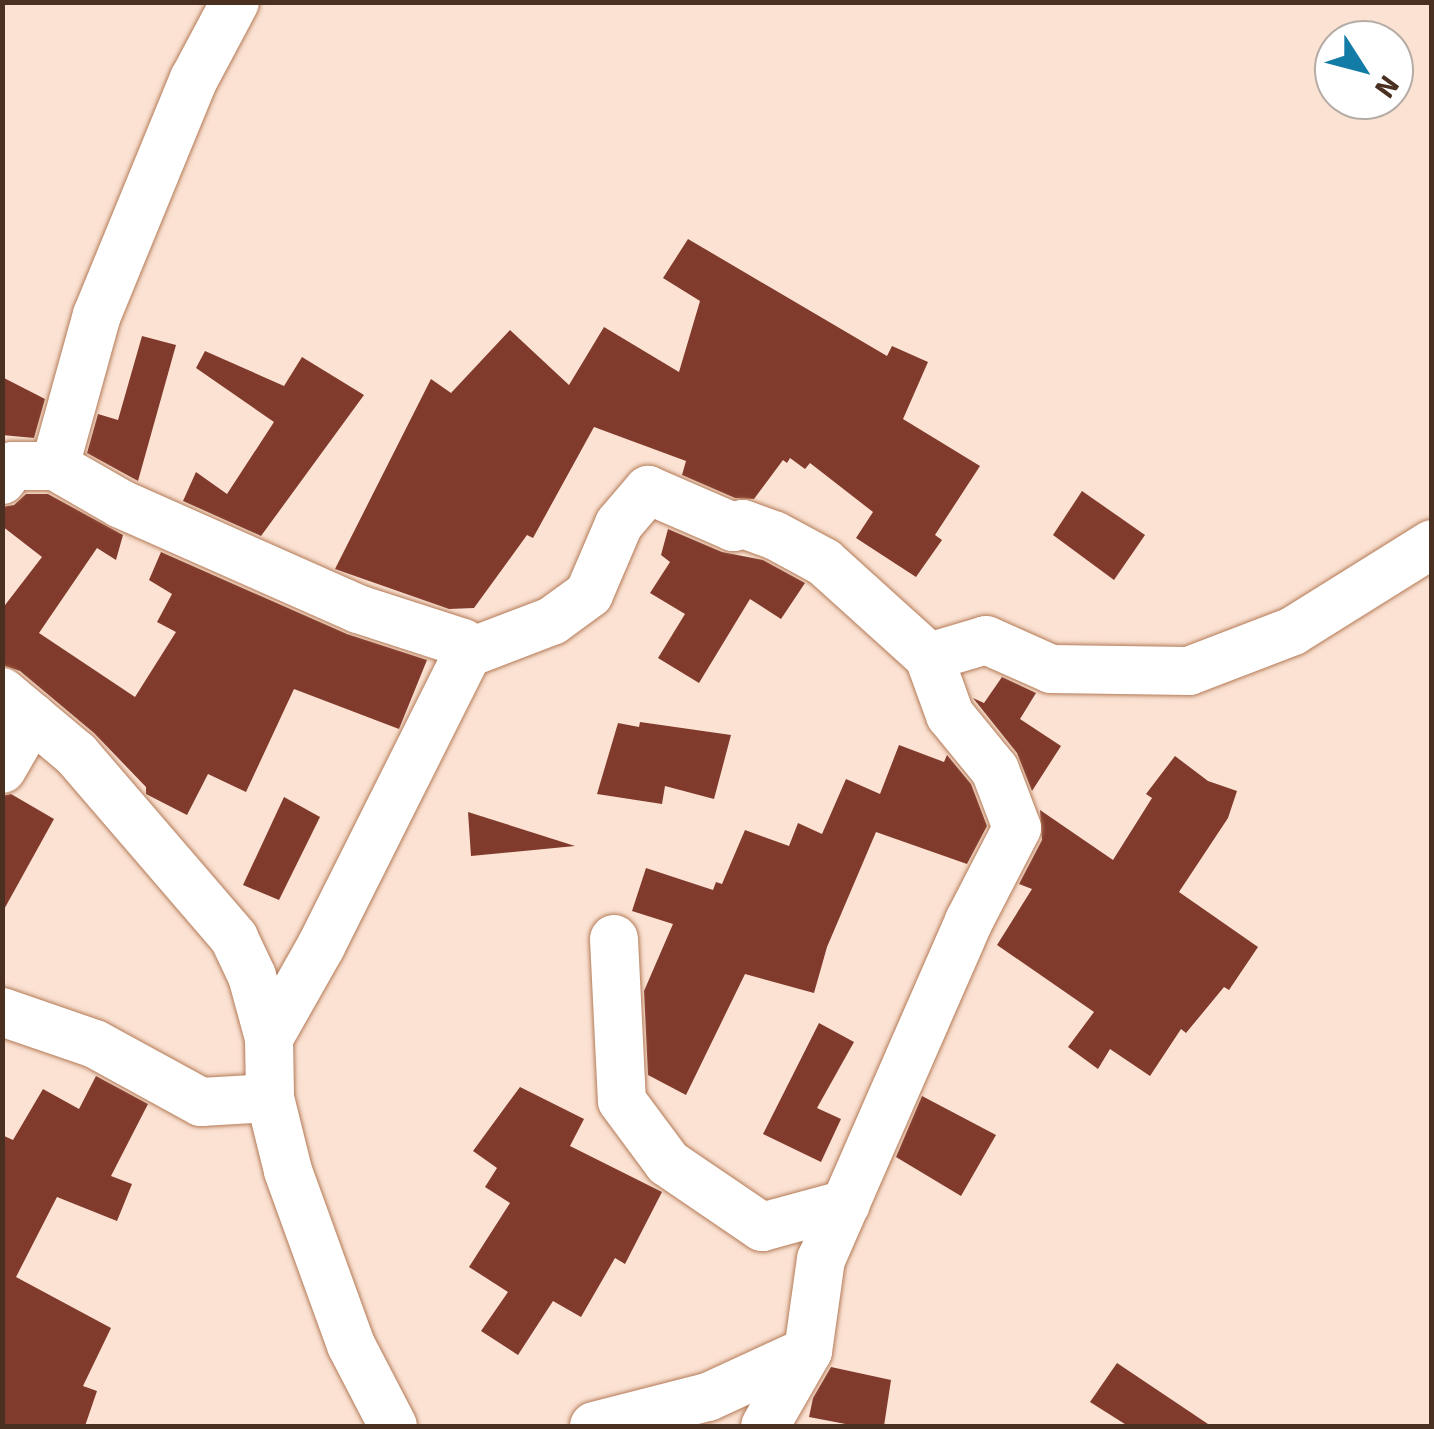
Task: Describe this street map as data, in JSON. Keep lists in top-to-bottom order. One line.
{"north":"bottom right"}
